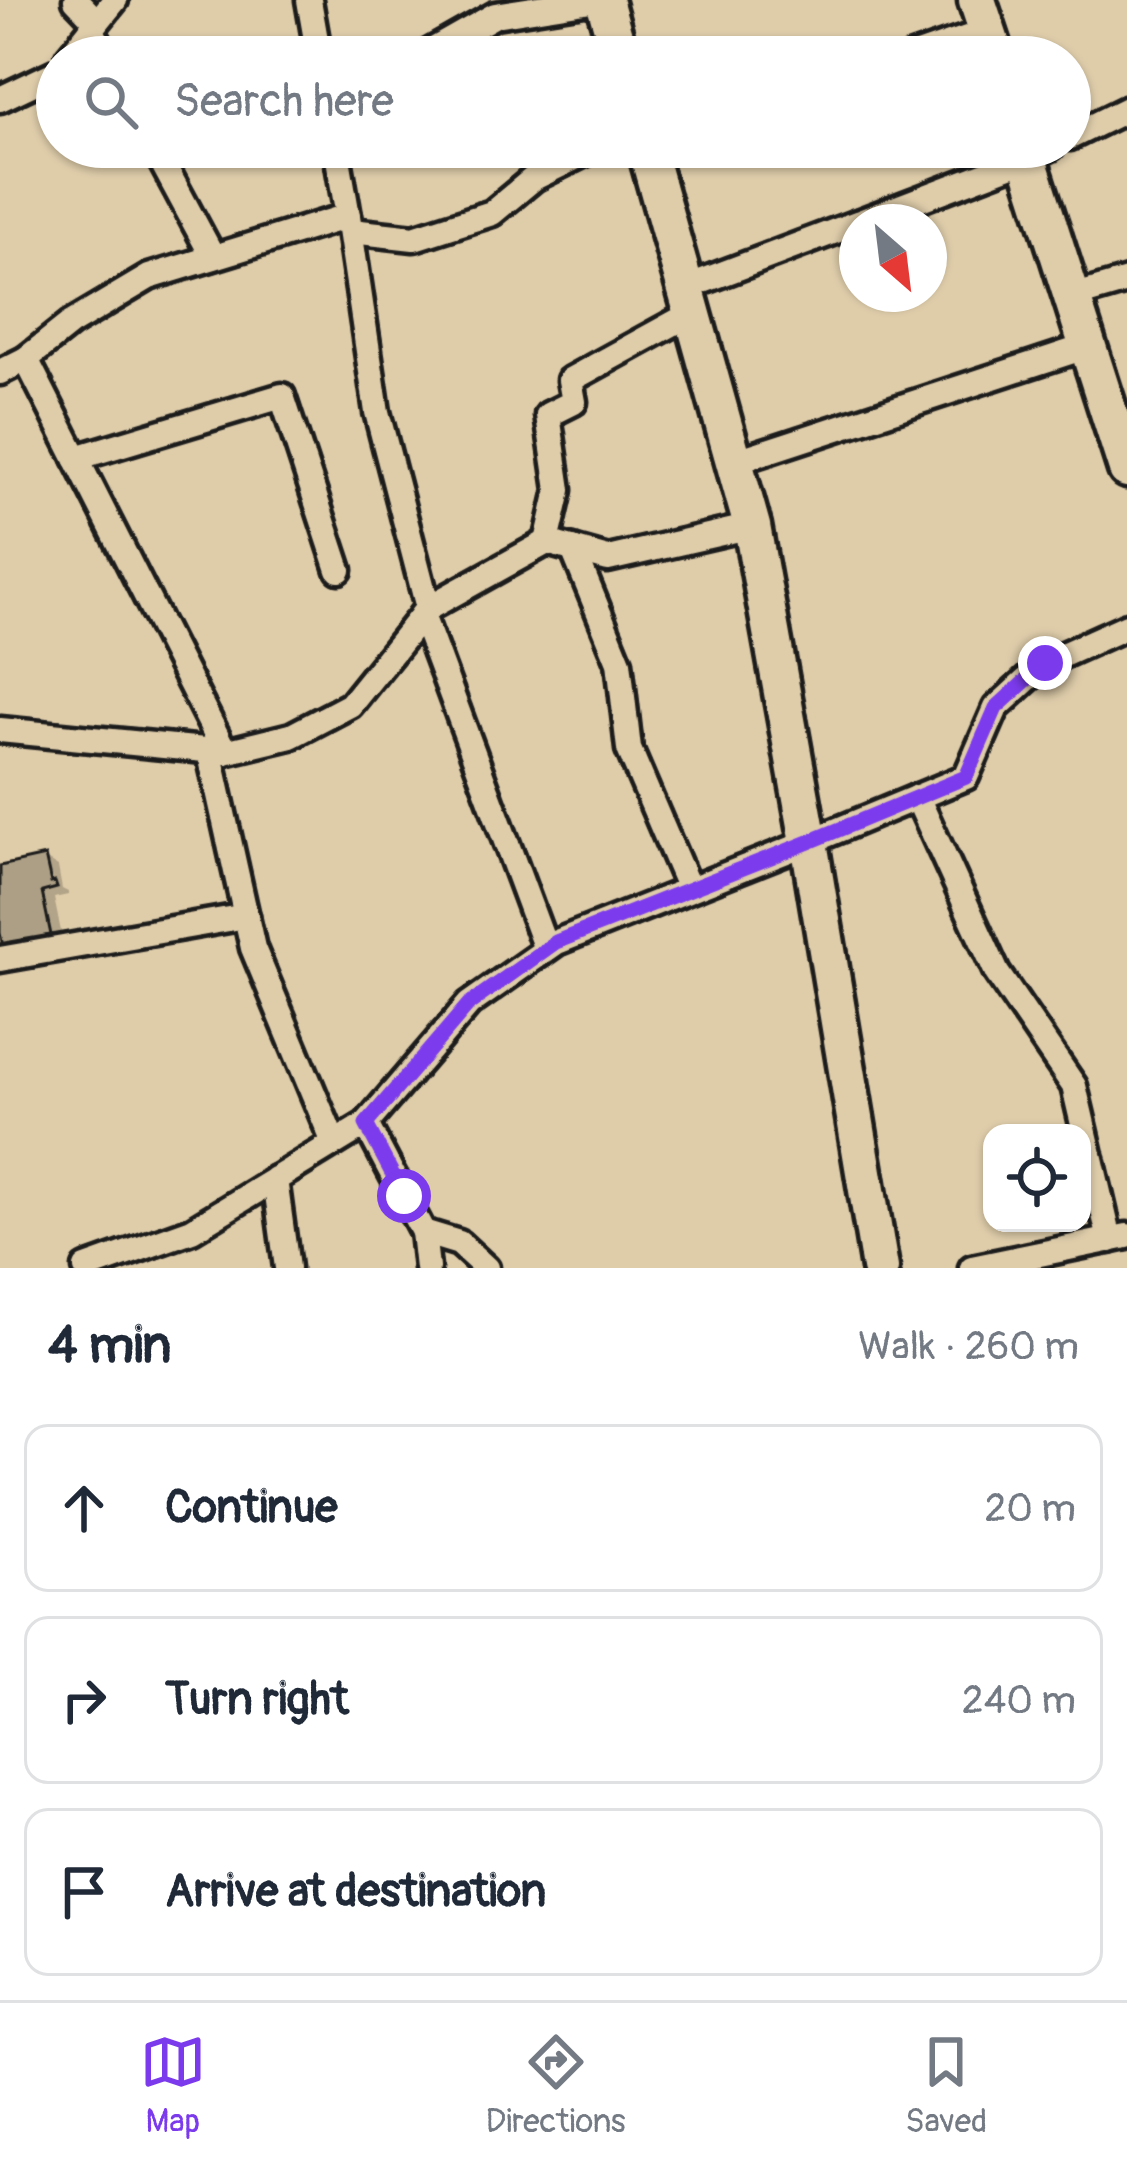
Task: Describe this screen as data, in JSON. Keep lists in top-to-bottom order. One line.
{"north":"bottom right","page":{"search":"Search here","heading":["4 min","Walk · 260 m"],"list":[["Continue","20 m"],["Turn right","240 m"],"Arrive at destination"],"nav":["Map","Directions","Saved"]}}
